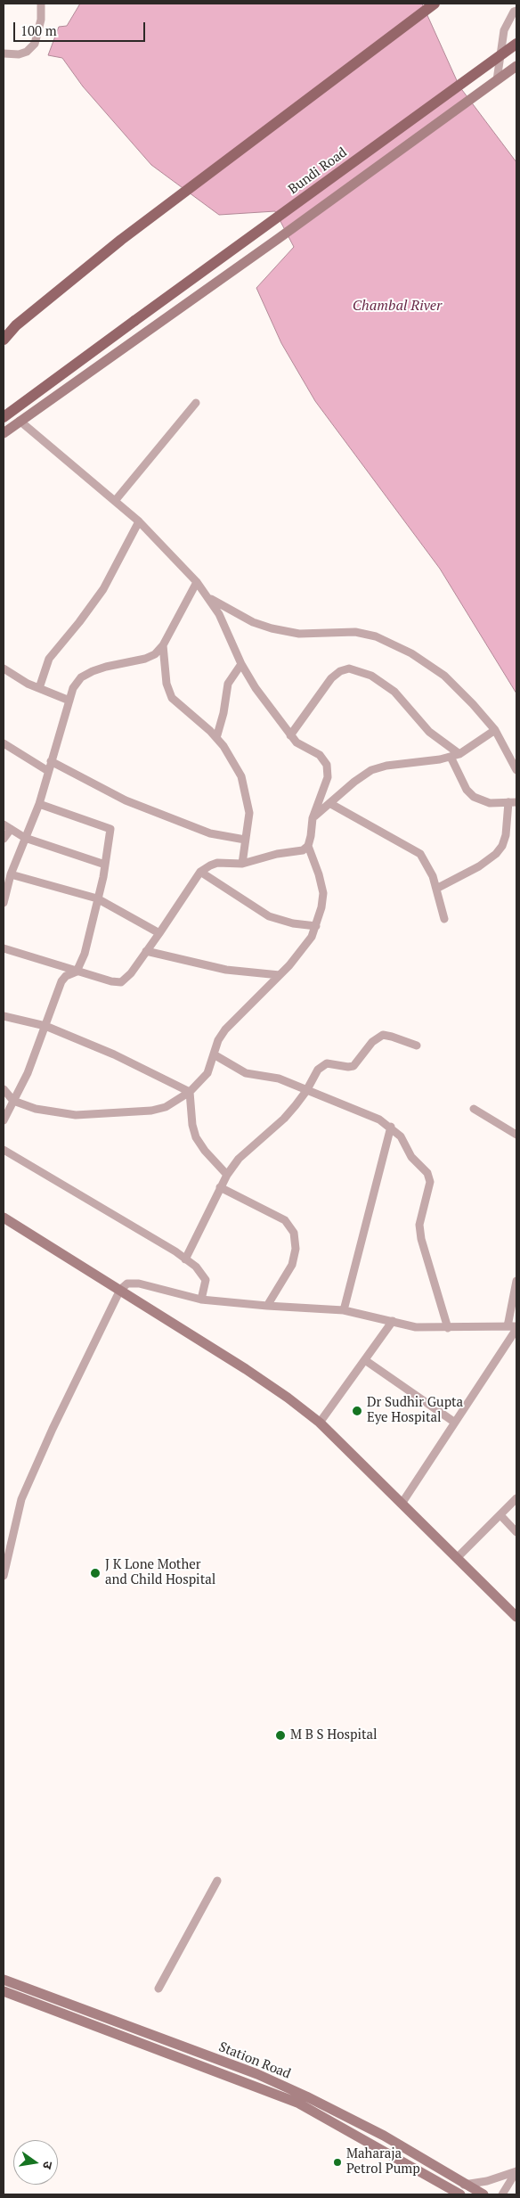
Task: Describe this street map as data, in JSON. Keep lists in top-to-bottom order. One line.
{"streets":{"main road":["Bundi Road"],"street":["Station Road"]},"water":["Chambal River"],"places":["Dr Sudhir Gupta Eye Hospital","J K Lone Mother and Child Hospital","M B S Hospital","Maharaja Petrol Pump"],"scale_bar":"100 m","north":"right"}
